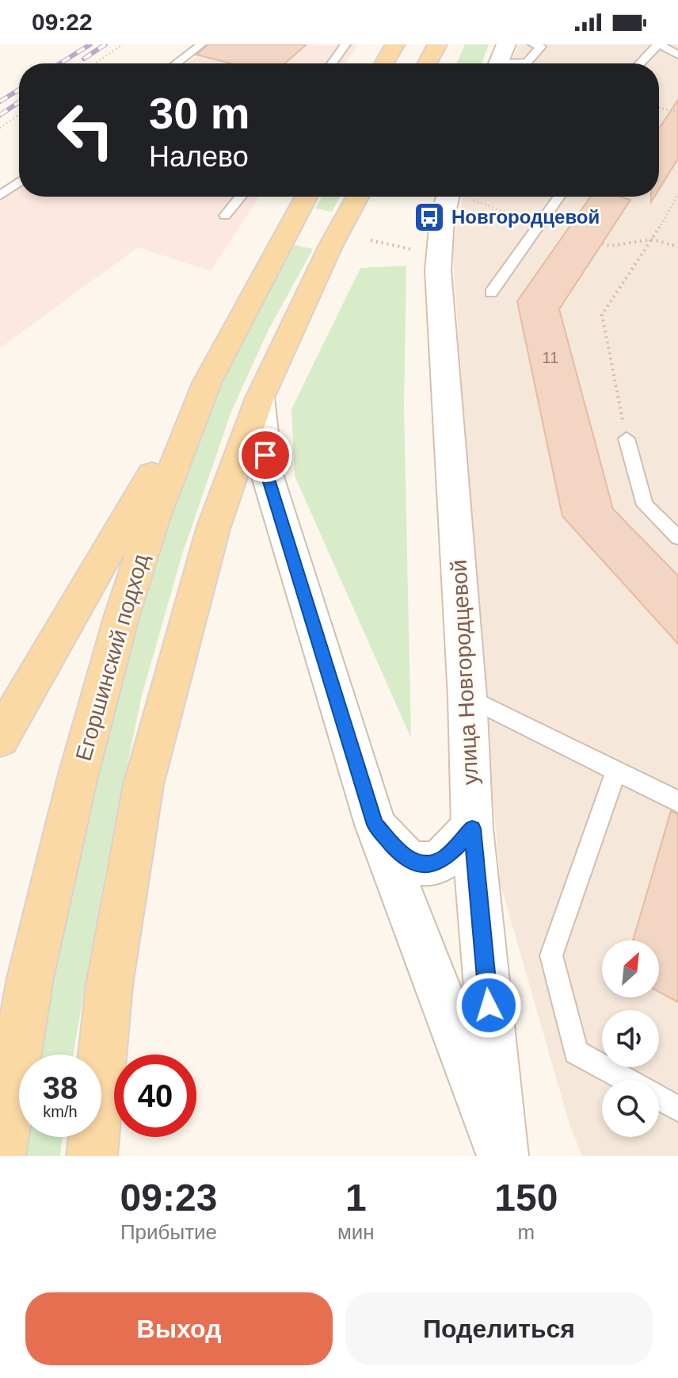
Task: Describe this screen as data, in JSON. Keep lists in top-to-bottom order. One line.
{"streets":{"main road":["Егоршинский подход"],"street":["улица Новгородцевой"]},"places":{"bus stop":["Новгородцевой"]},"house_numbers":["11"],"north":"top right","page":{"status":"09:22","turn":["30 m","Налево"],"speed":"38 km/h","limit":"40","eta":["09:23","Прибытие","1","мин","150","m"],"buttons":["Выход","Поделиться"]}}
